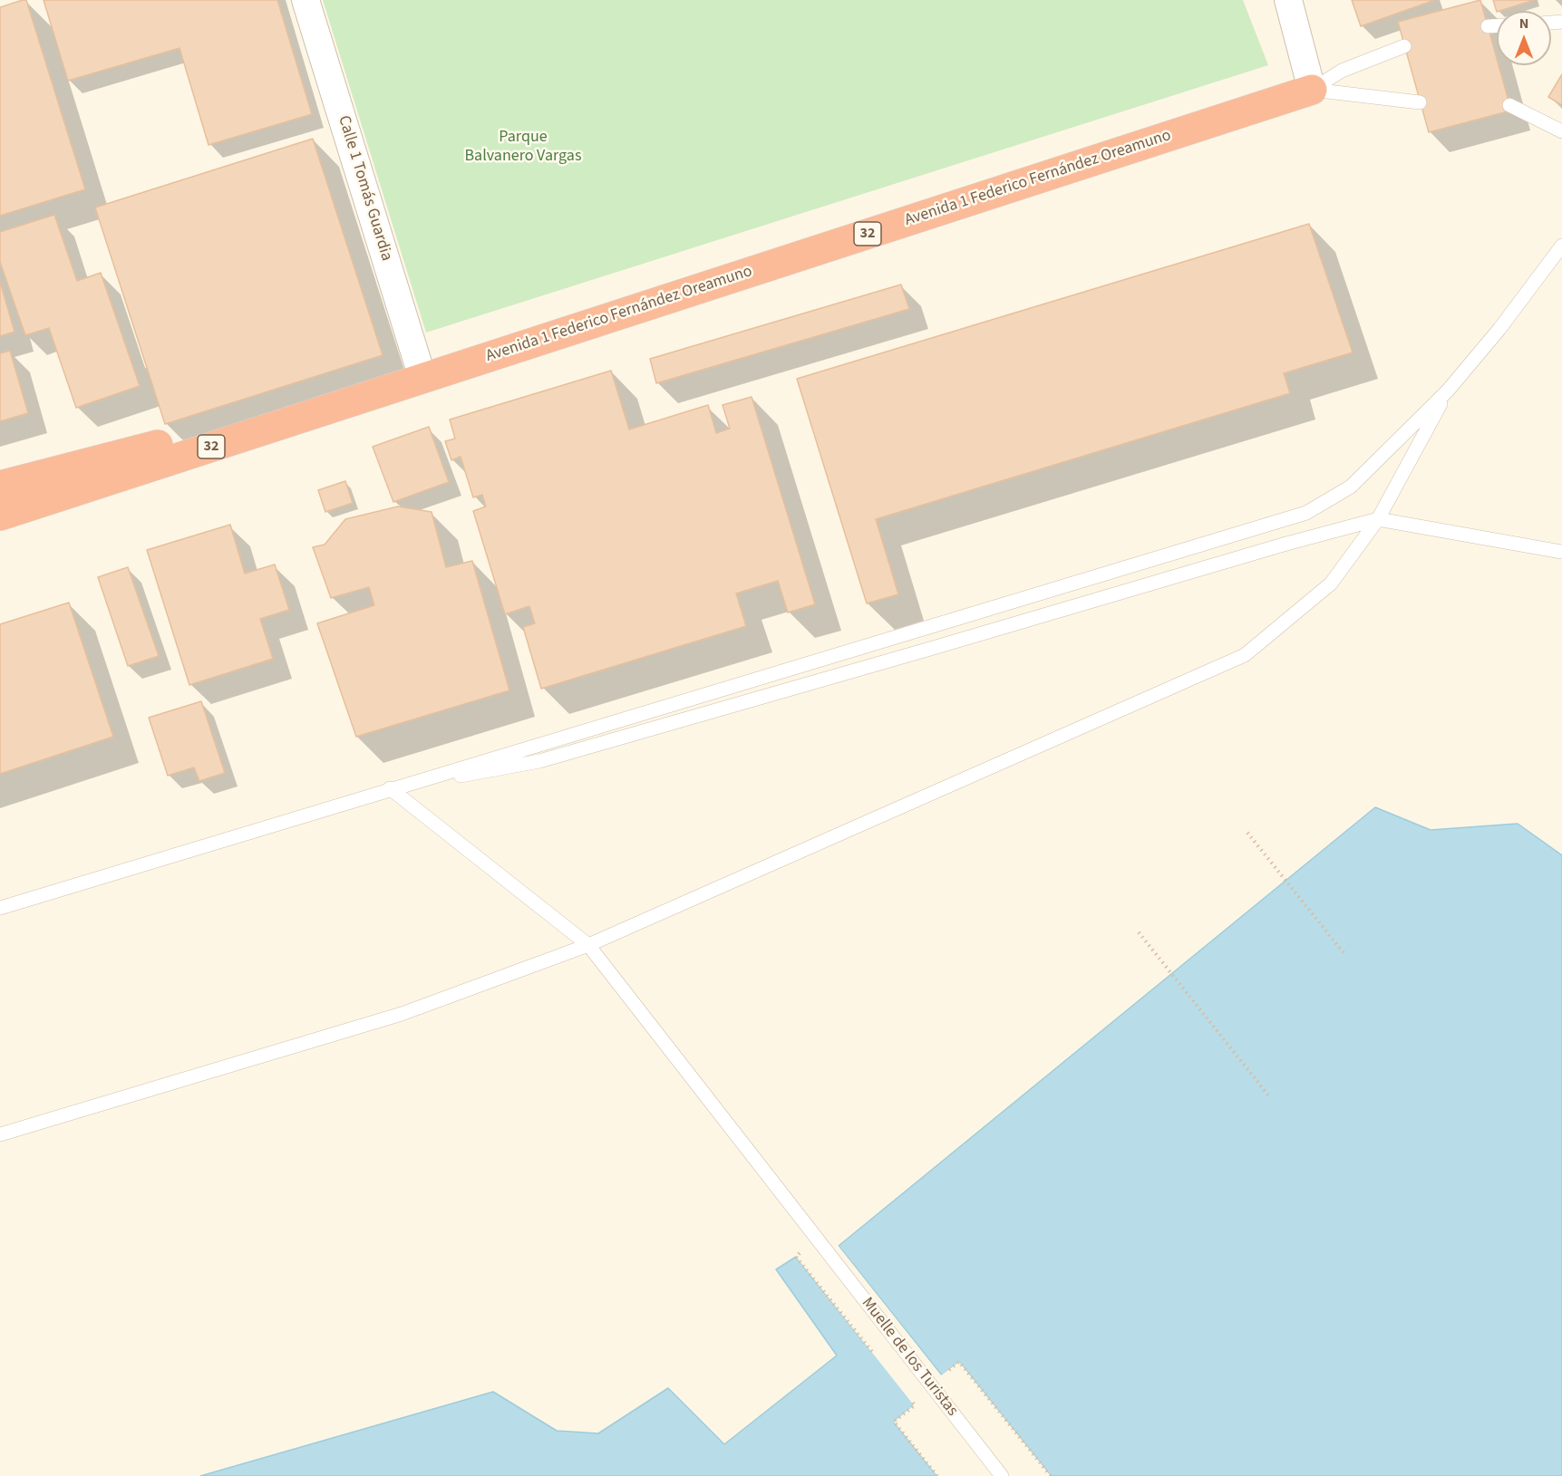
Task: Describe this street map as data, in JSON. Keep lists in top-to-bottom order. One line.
{"streets":{"highway":["Avenida 1 Federico Fernández Oreamuno","32"],"street":["Calle 1 Tomás Guardia"],"lane":["Muelle de los Turistas"]},"crossings":[["Avenida 1 Federico Fernández Oreamuno","Calle 1 Tomás Guardia"]],"parks":["Parque Balvanero Vargas"],"north":"top"}
